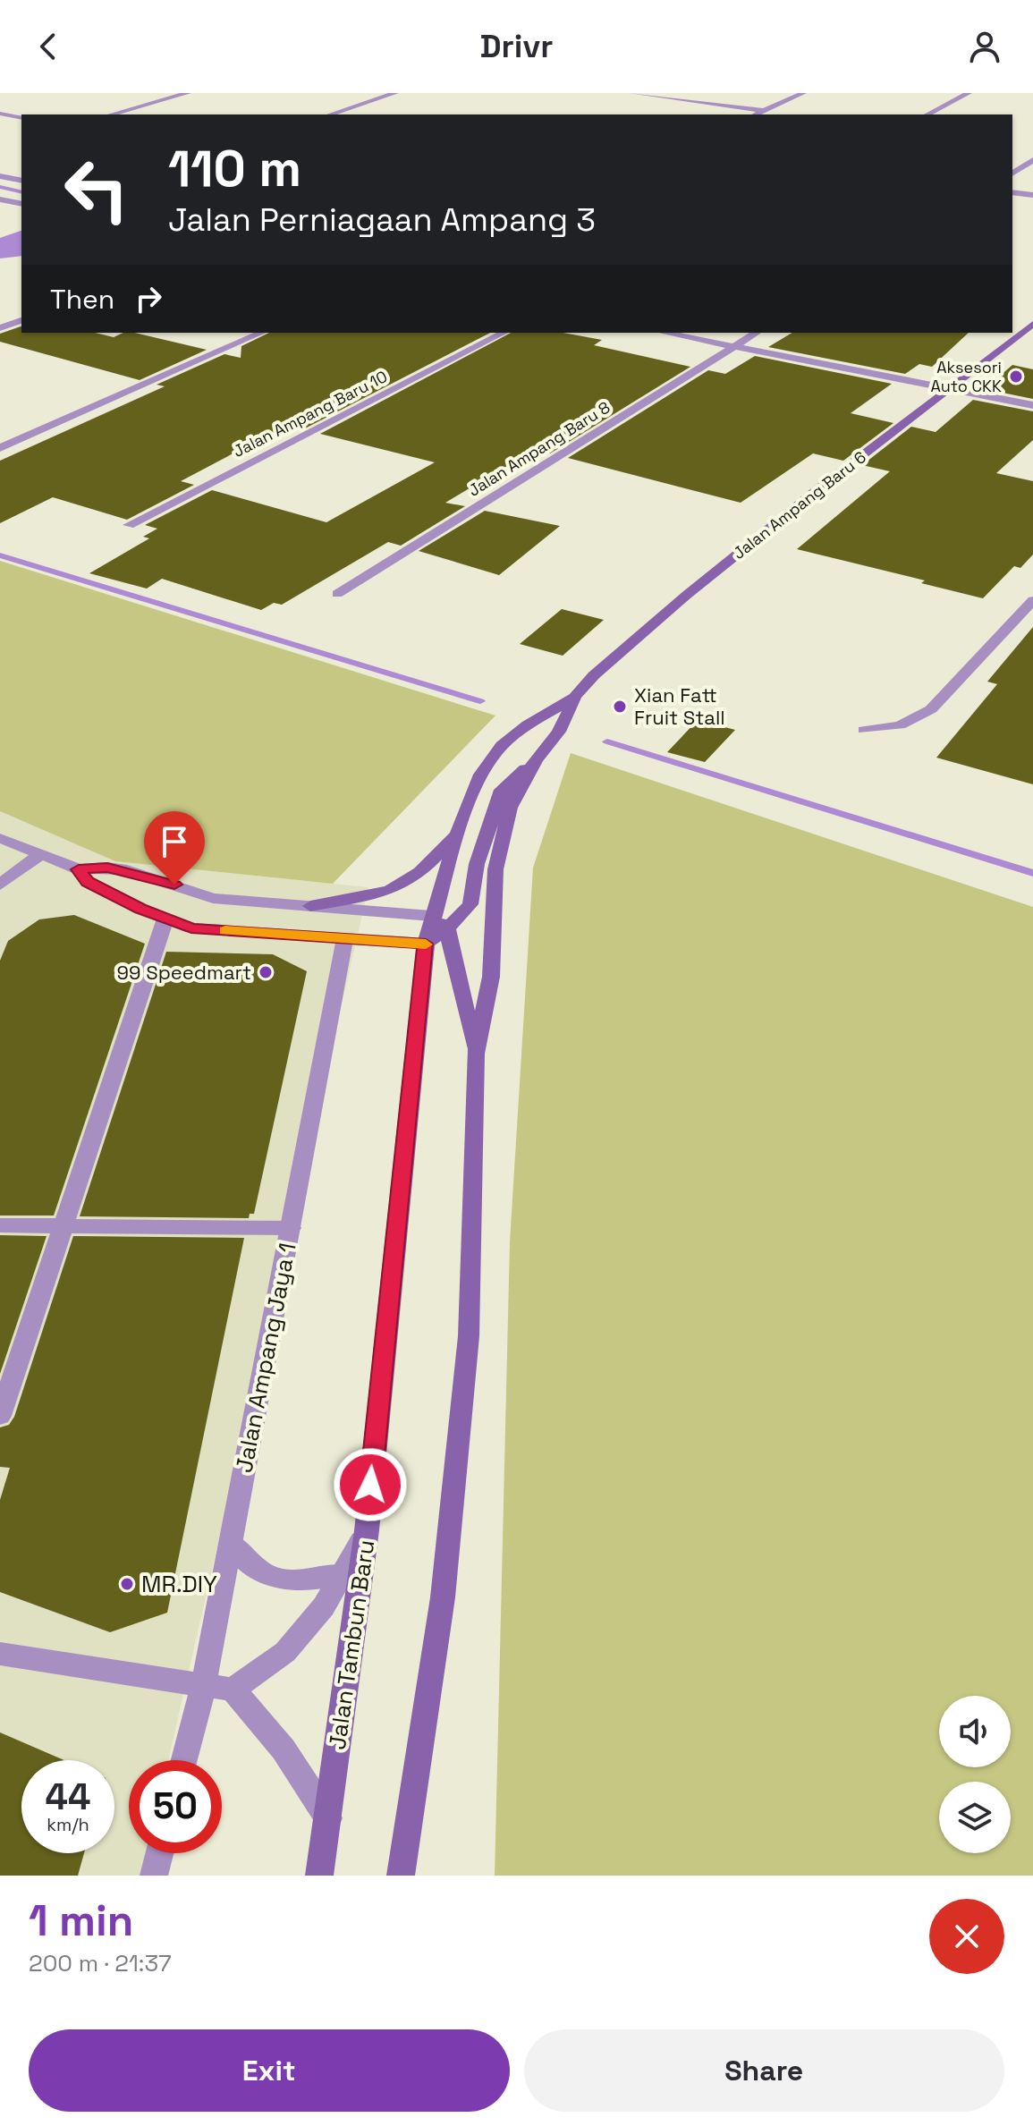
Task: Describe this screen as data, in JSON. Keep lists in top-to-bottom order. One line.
{"streets":{"main road":["Jalan Ampang Baru 6","Jalan Tambun Baru"],"street":["Jalan Ampang Baru 10","Jalan Ampang Baru 8","Jalan Ampang Jaya 1"]},"crossings":[["Jalan Ampang Baru 6","Jalan Tambun Baru"]],"places":["Aksesori Auto CKK","Xian Fatt Fruit Stall","99 Speedmart","MR.DIY"],"page":{"header":"Drivr","turn":["110 m","Jalan Perniagaan Ampang 3"],"then":"Then","speed":"44 km/h","limit":"50","heading":["1 min","200 m · 21:37"],"buttons":["Exit","Share"]}}
